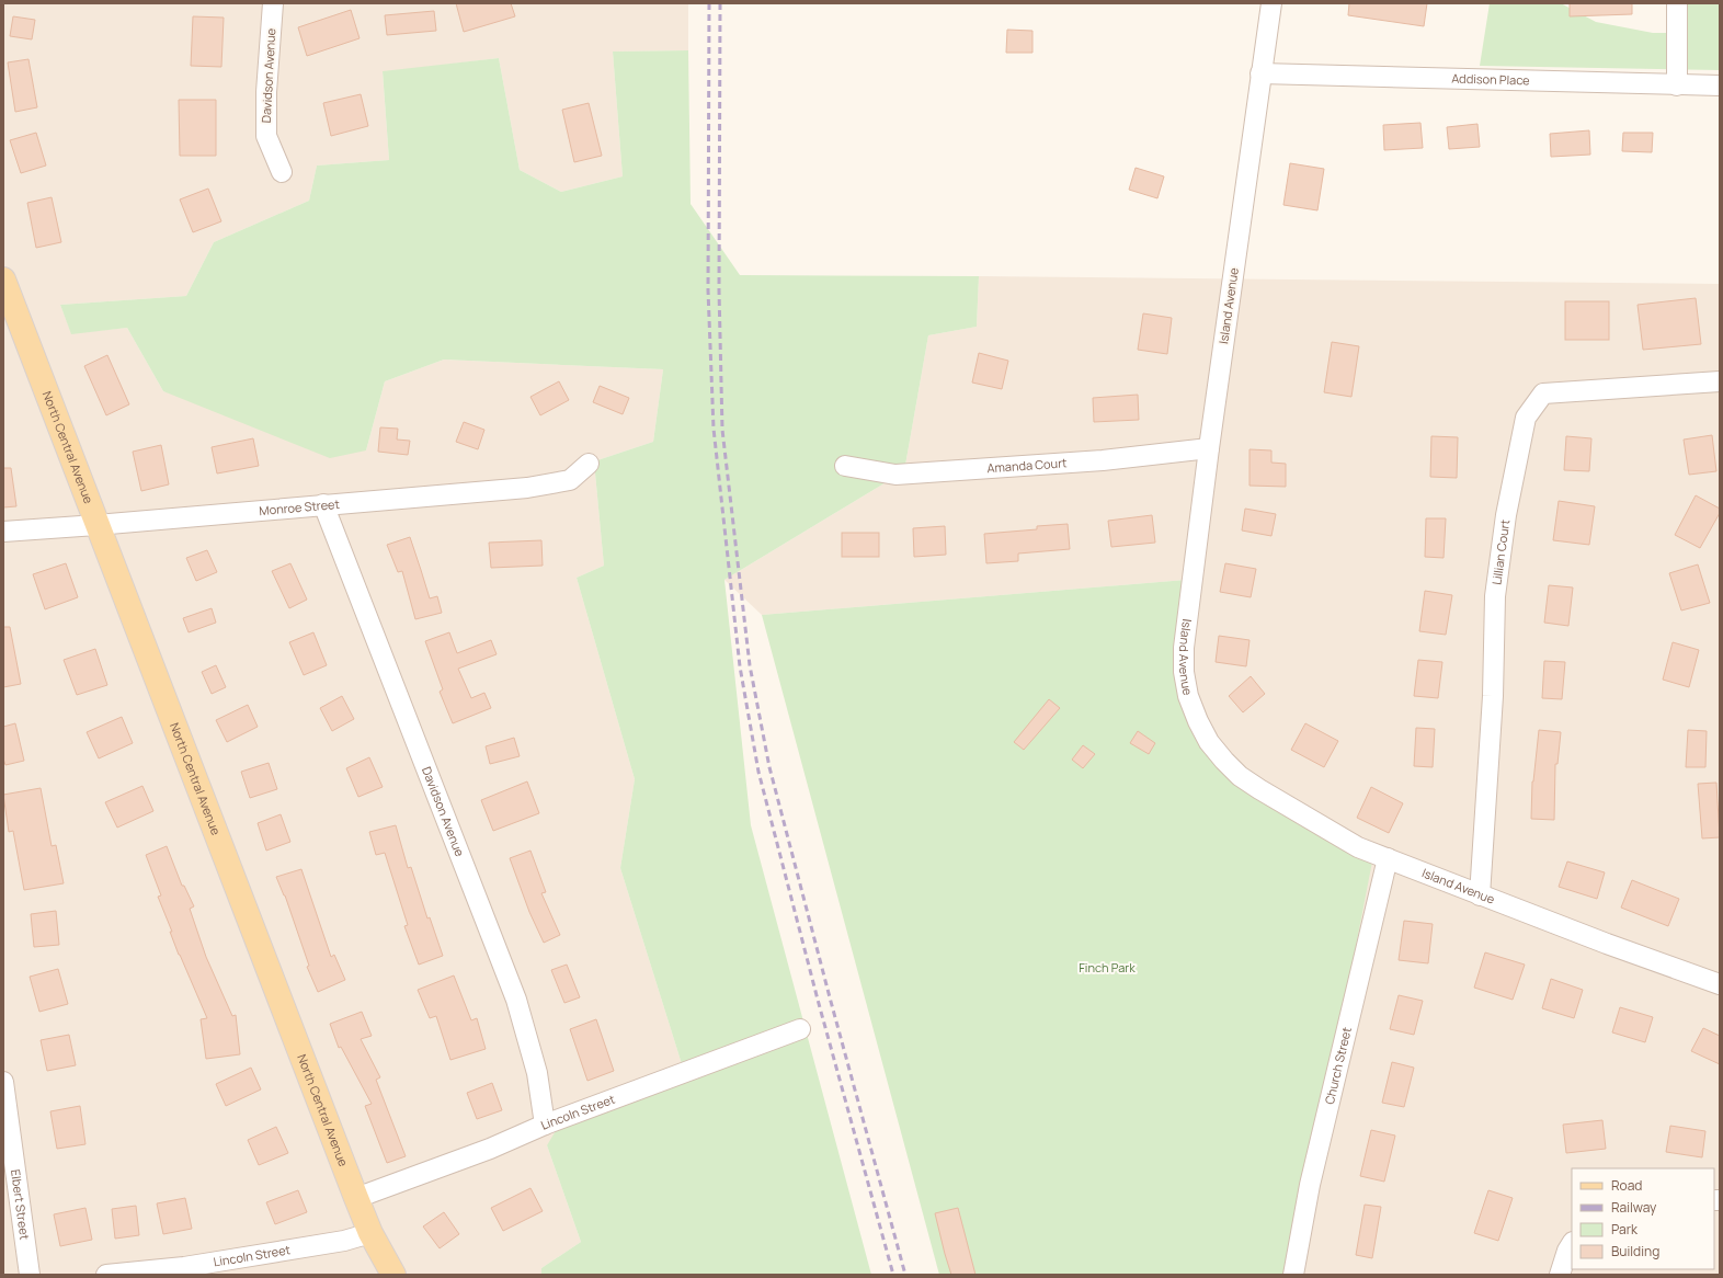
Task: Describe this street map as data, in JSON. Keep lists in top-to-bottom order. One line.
{"streets":{"main road":["North Central Avenue"],"street":["Davidson Avenue","Addison Place","Island Avenue","Amanda Court","Monroe Street","Lillian Court","Church Street","Lincoln Street","Elbert Street"]},"crossings":[["Davidson Avenue","Monroe Street"],["Davidson Avenue","Lincoln Street"],["Addison Place","Island Avenue"],["Island Avenue","Amanda Court"],["Island Avenue","Lillian Court"],["Island Avenue","Church Street"],["North Central Avenue","Monroe Street"],["North Central Avenue","Lincoln Street"]],"parks":["Finch Park"],"legend":["Road","Railway","Park","Building"]}
